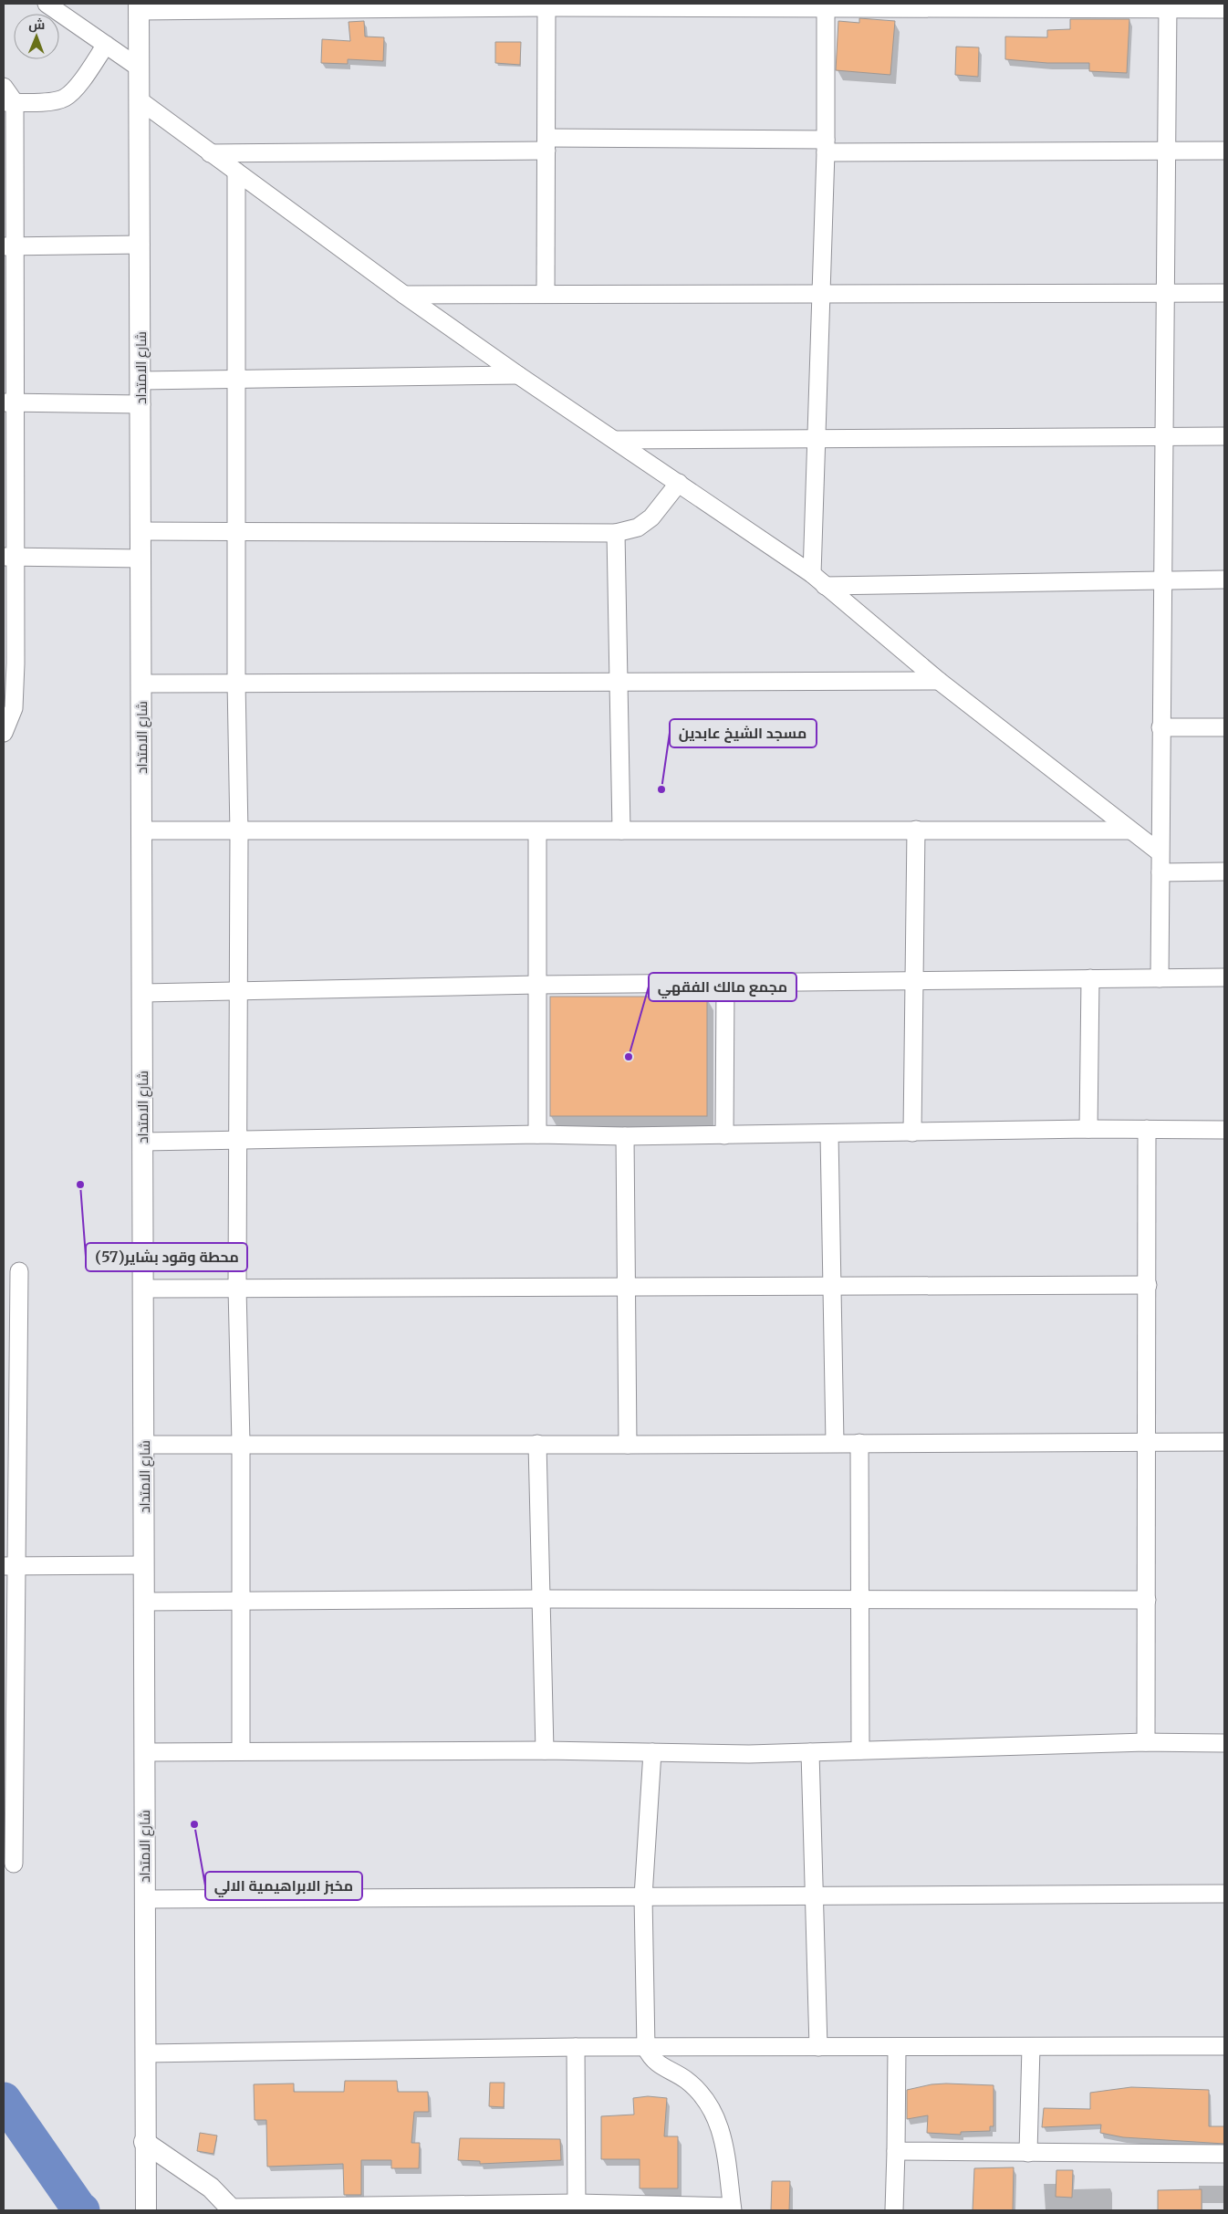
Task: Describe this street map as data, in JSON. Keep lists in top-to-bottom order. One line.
{"streets":{"street":["شارع الامتداد"]},"places":["مسجد الشيخ عابدين","مجمع مالك الفقهي","محطة وقود بشاير(57)","مخبز الابراهيمية الالي"],"north":"top"}
